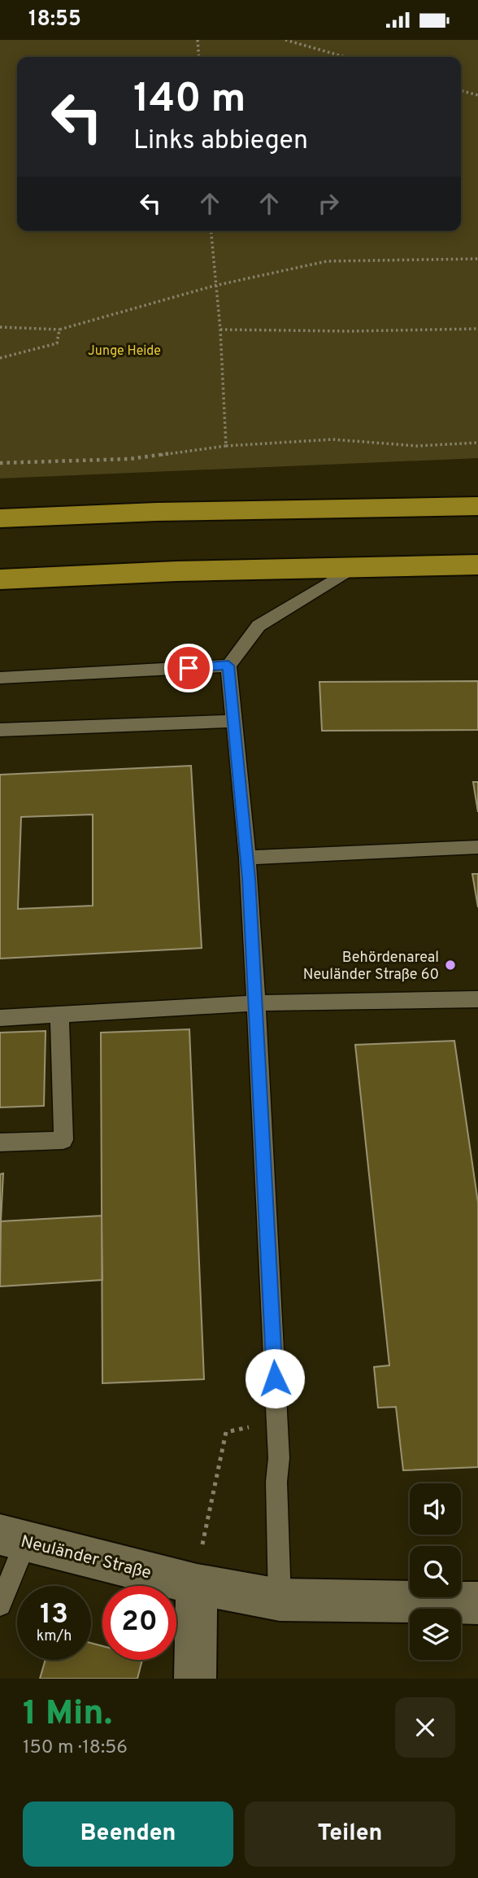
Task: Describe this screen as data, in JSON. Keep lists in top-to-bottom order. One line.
{"streets":{"street":["Neuländer Straße"]},"parks":["Junge Heide"],"places":["Behördenareal Neuländer Straße 60"],"page":{"status":"18:55","turn":["140 m","Links abbiegen"],"speed":"13 km/h","limit":"20","heading":["1 Min.","150 m · 18:56"],"buttons":["Beenden","Teilen"]}}
